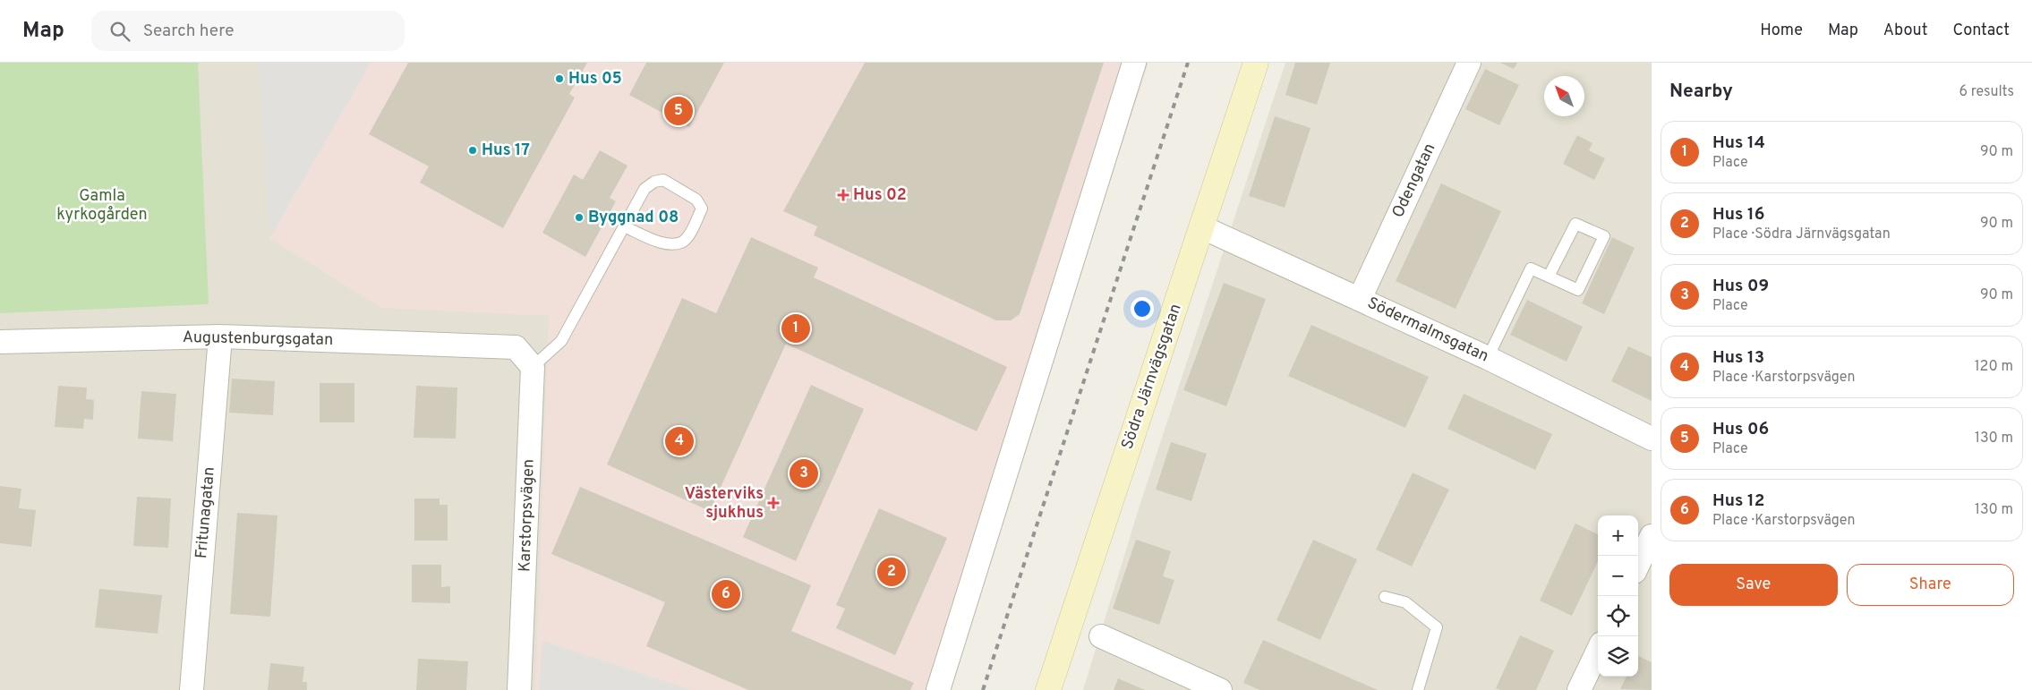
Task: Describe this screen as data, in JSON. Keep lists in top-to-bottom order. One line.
{"streets":{"street":["Odengatan","Södermalmsgatan","Augustenburgsgatan","Södra Järnvägsgatan","Fritunagatan","Karstorpsvägen"]},"crossings":[["Odengatan","Södermalmsgatan"],["Södermalmsgatan","Södra Järnvägsgatan"],["Augustenburgsgatan","Fritunagatan"],["Augustenburgsgatan","Karstorpsvägen"]],"parks":["Gamla kyrkogården"],"places":{"other":["Hus 05","Hus 17","Byggnad 08"],"health":["Hus 02","Västerviks sjukhus"]},"north":"top left","page":{"header":"Map","search":"Search here","nav":["Home","Map","About","Contact"],"heading":["Nearby","6 results"],"pins":["5","1","4","3","2","6"],"list":[{"mark":"1","name":"Hus 14","note":"Place","value":"90 m"},{"mark":"2","name":"Hus 16","note":"Place · Södra Järnvägsgatan","value":"90 m"},{"mark":"3","name":"Hus 09","note":"Place","value":"90 m"},{"mark":"4","name":"Hus 13","note":"Place · Karstorpsvägen","value":"120 m"},{"mark":"5","name":"Hus 06","note":"Place","value":"130 m"},{"mark":"6","name":"Hus 12","note":"Place · Karstorpsvägen","value":"130 m"}],"map_buttons":["+","−"],"buttons":["Save","Share"]}}
